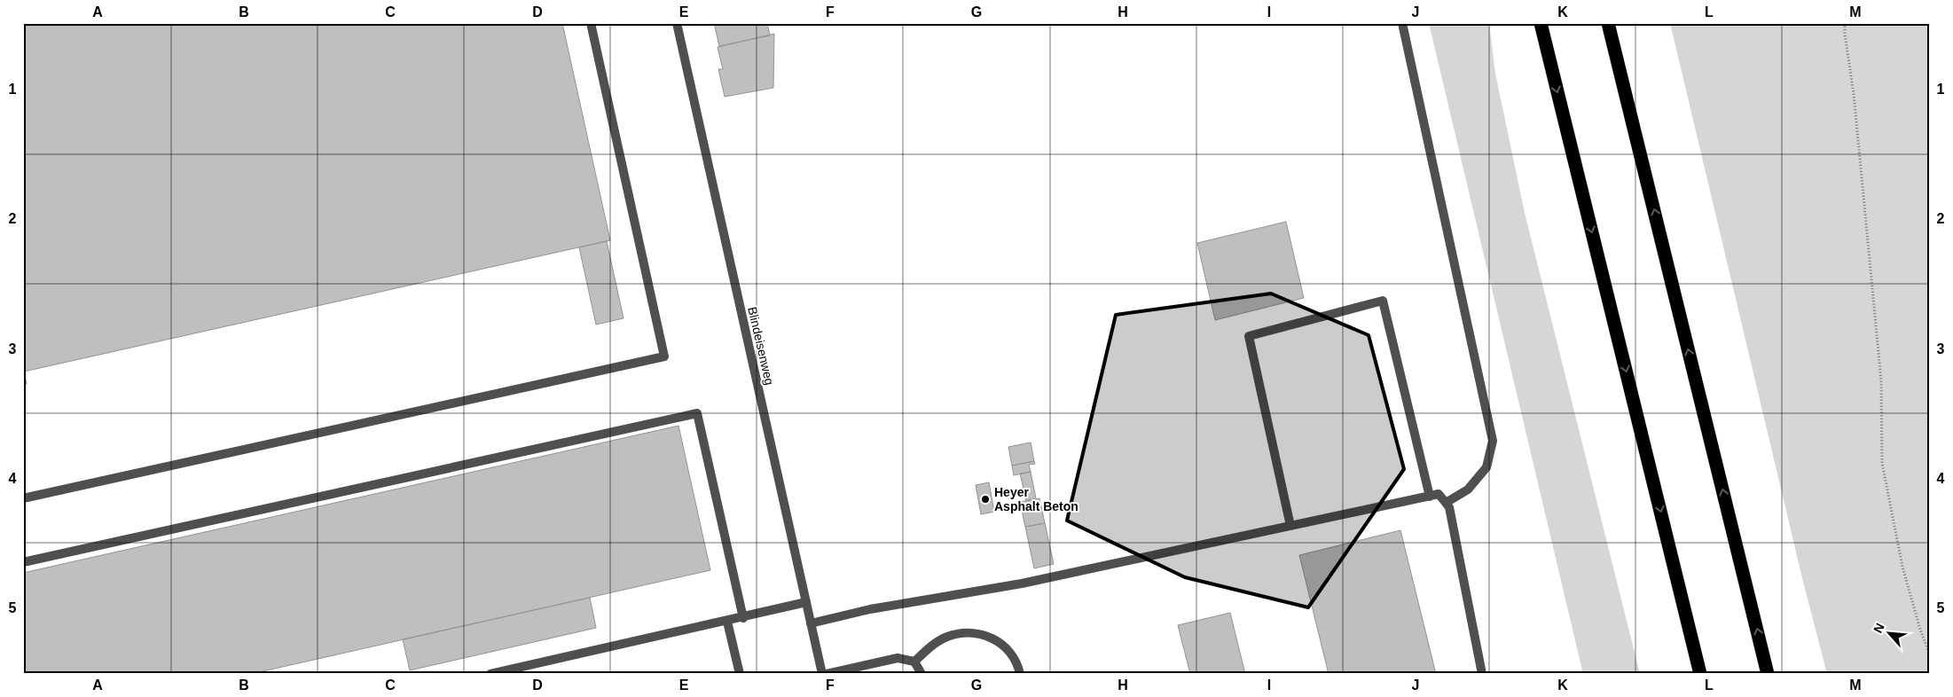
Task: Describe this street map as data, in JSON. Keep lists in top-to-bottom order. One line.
{"streets":{"street":["Blindeisenweg"]},"places":["Heyer Asphalt Beton"],"north":"top left","grid":{"columns":["A","B","C","D","E","F","G","H","I","J","K","L","M"],"rows":["1","2","3","4","5"]}}
